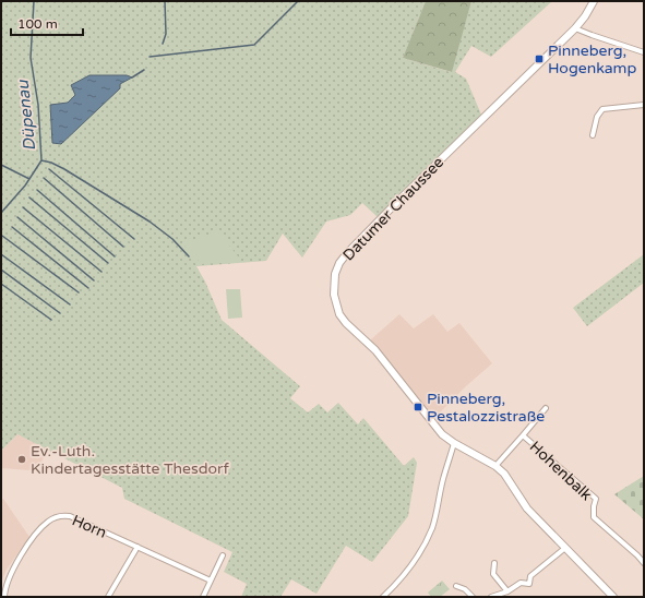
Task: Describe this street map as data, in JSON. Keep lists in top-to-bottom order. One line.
{"streets":{"street":["Datumer Chaussee","Hohenbalk","Horn"]},"crossings":[["Datumer Chaussee","Hohenbalk"]],"water":["Düpenau"],"places":{"transit":["Pinneberg, Hogenkamp","Pinneberg, Pestalozzistraße"],"other":["Ev.-Luth. Kindertagesstätte Thesdorf"]},"scale_bar":"100 m"}
